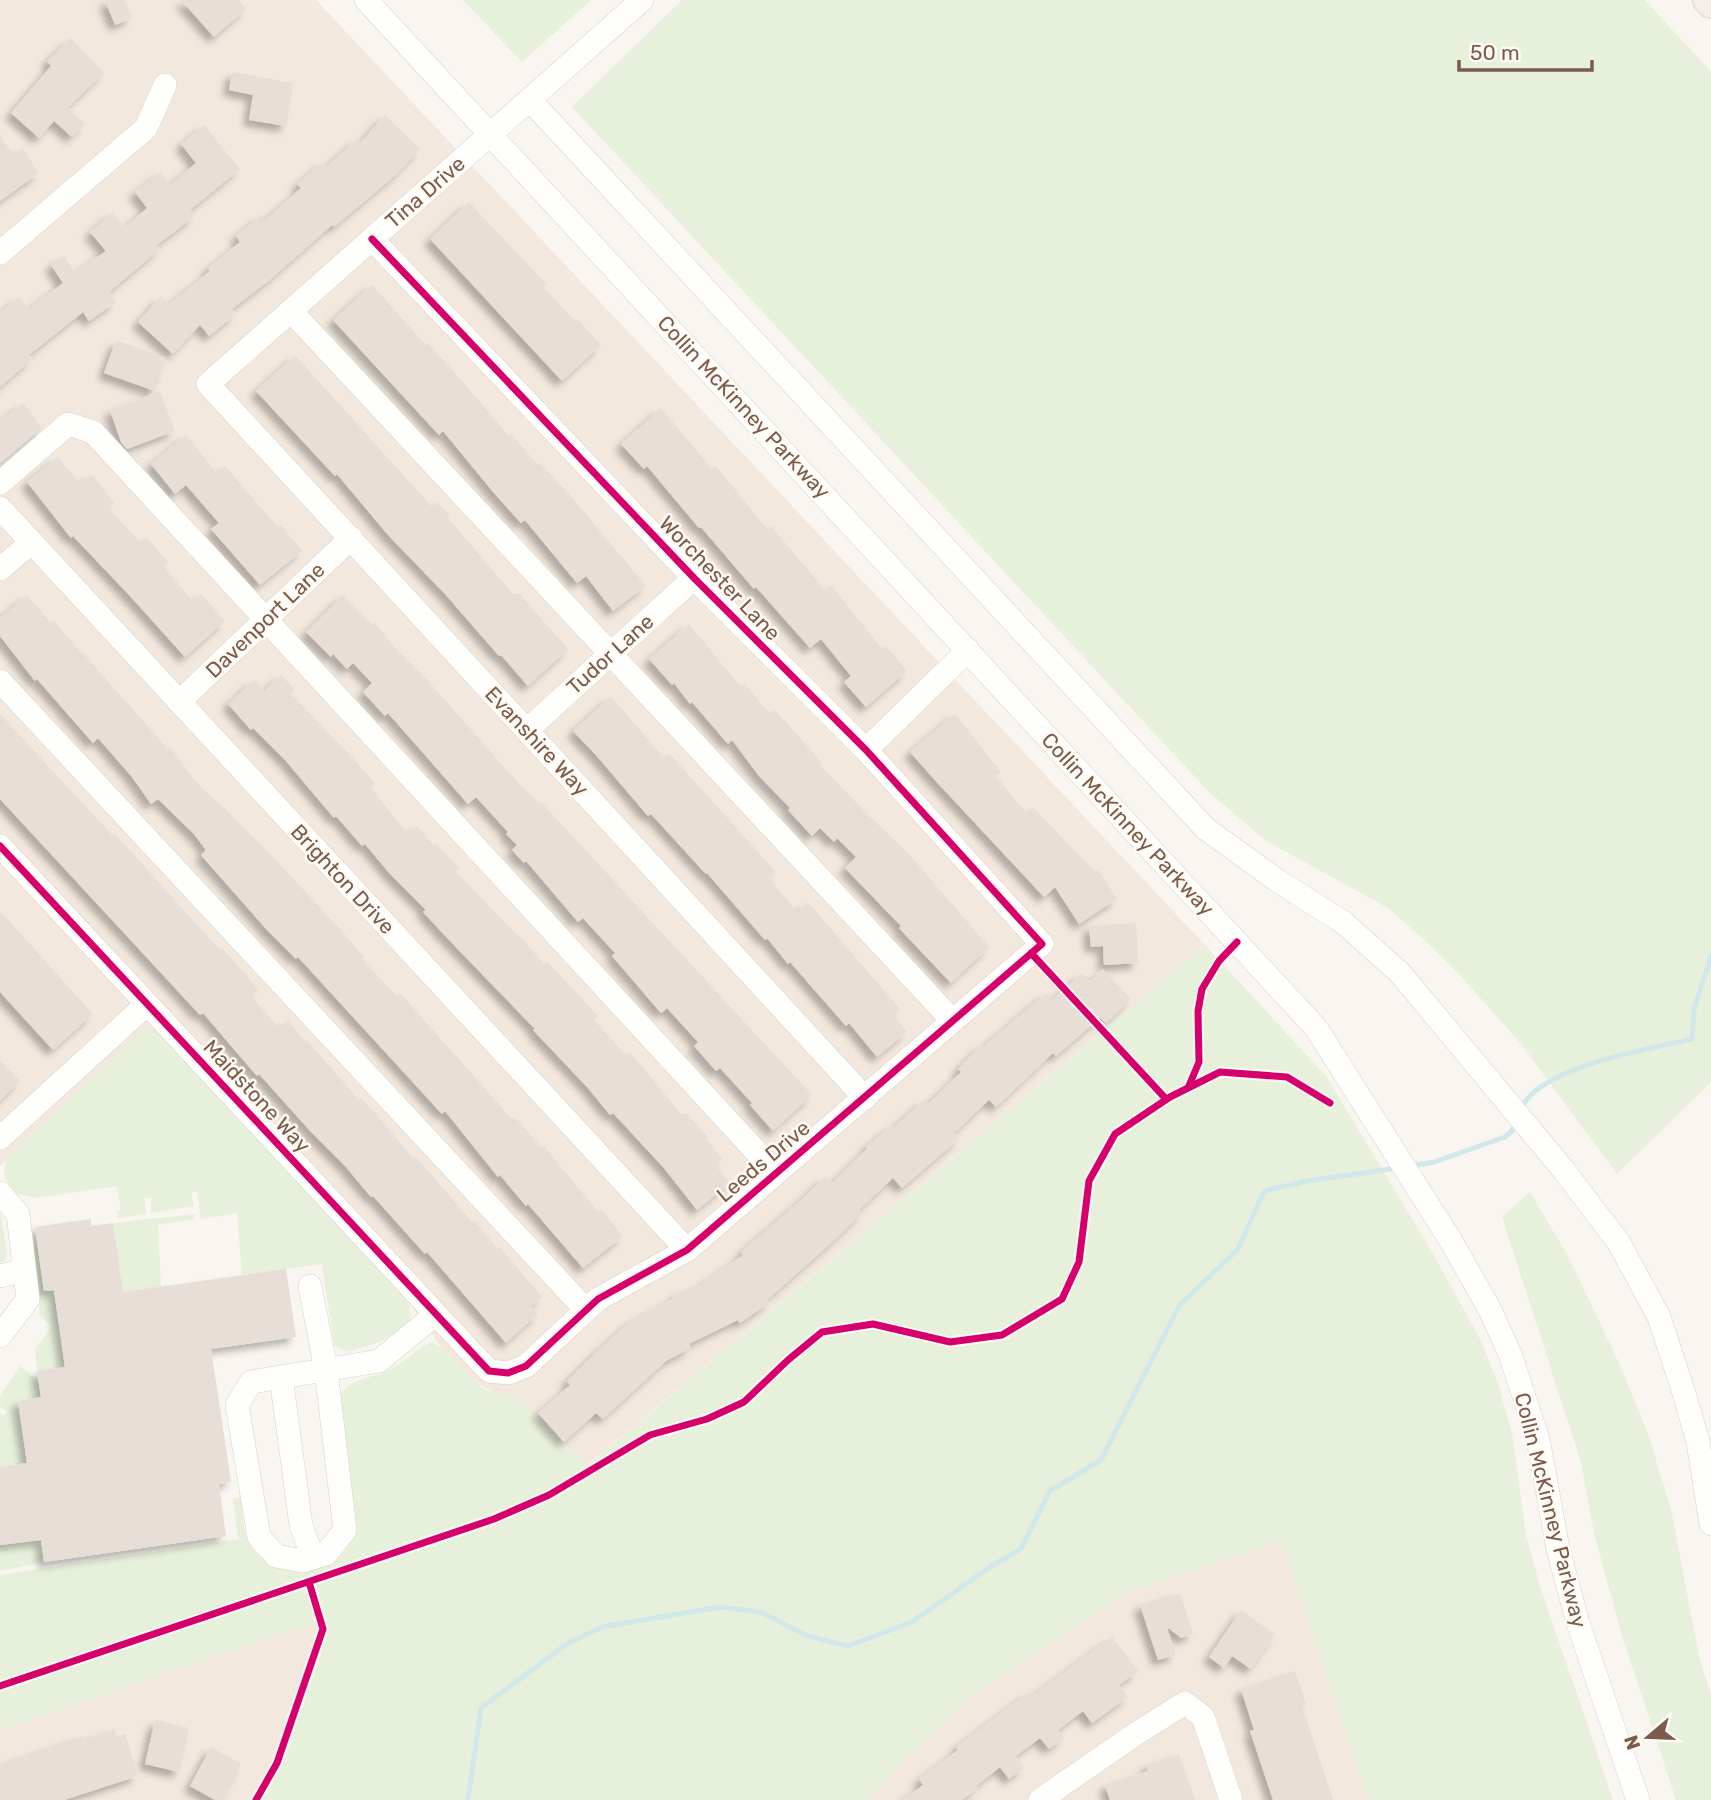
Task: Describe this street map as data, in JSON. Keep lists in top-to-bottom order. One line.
{"streets":{"street":["Tina Drive","Collin McKinney Parkway","Worchester Lane","Davenport Lane","Tudor Lane","Evanshire Way","Brighton Drive","Maidstone Way","Leeds Drive"]},"crossings":[["Tina Drive","Collin McKinney Parkway"],["Tina Drive","Worchester Lane"],["Tina Drive","Evanshire Way"],["Worchester Lane","Tudor Lane"],["Worchester Lane","Leeds Drive"],["Davenport Lane","Evanshire Way"],["Davenport Lane","Brighton Drive"],["Tudor Lane","Evanshire Way"],["Evanshire Way","Leeds Drive"],["Brighton Drive","Leeds Drive"],["Maidstone Way","Leeds Drive"]],"scale_bar":"50 m","north":"left"}
